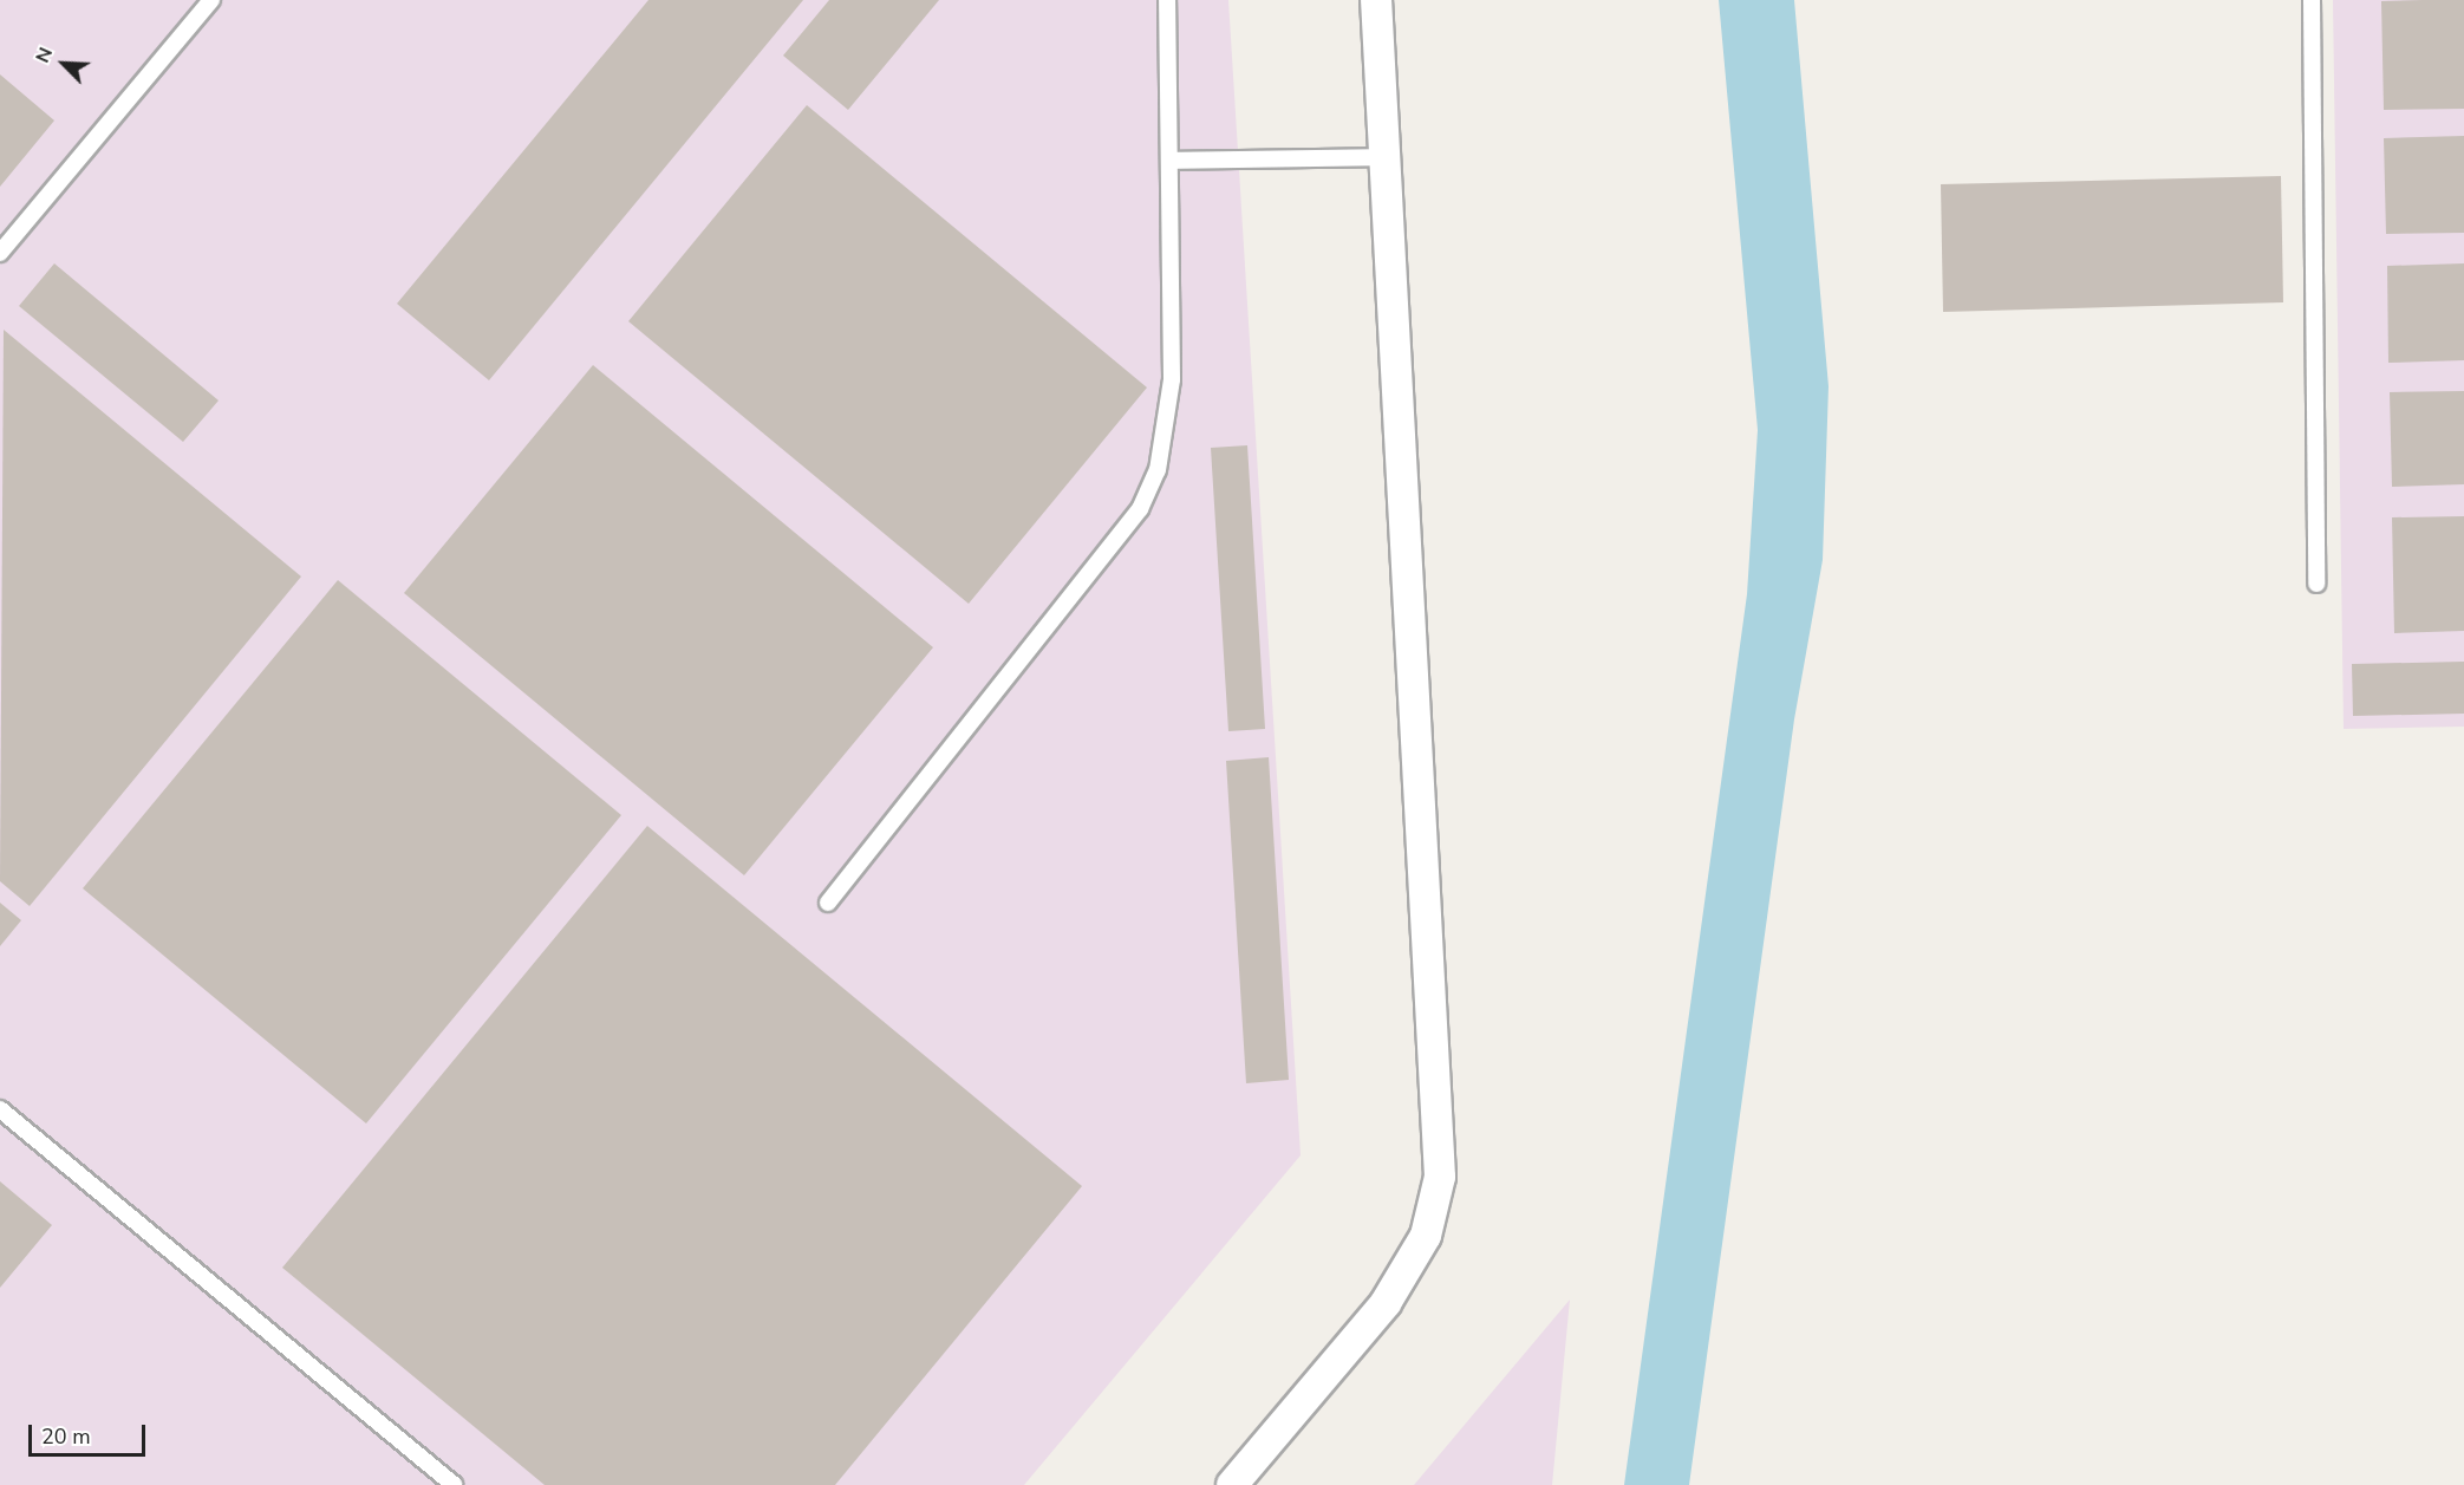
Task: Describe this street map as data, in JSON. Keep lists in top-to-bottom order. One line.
{"scale_bar":"20 m","north":"top left"}
